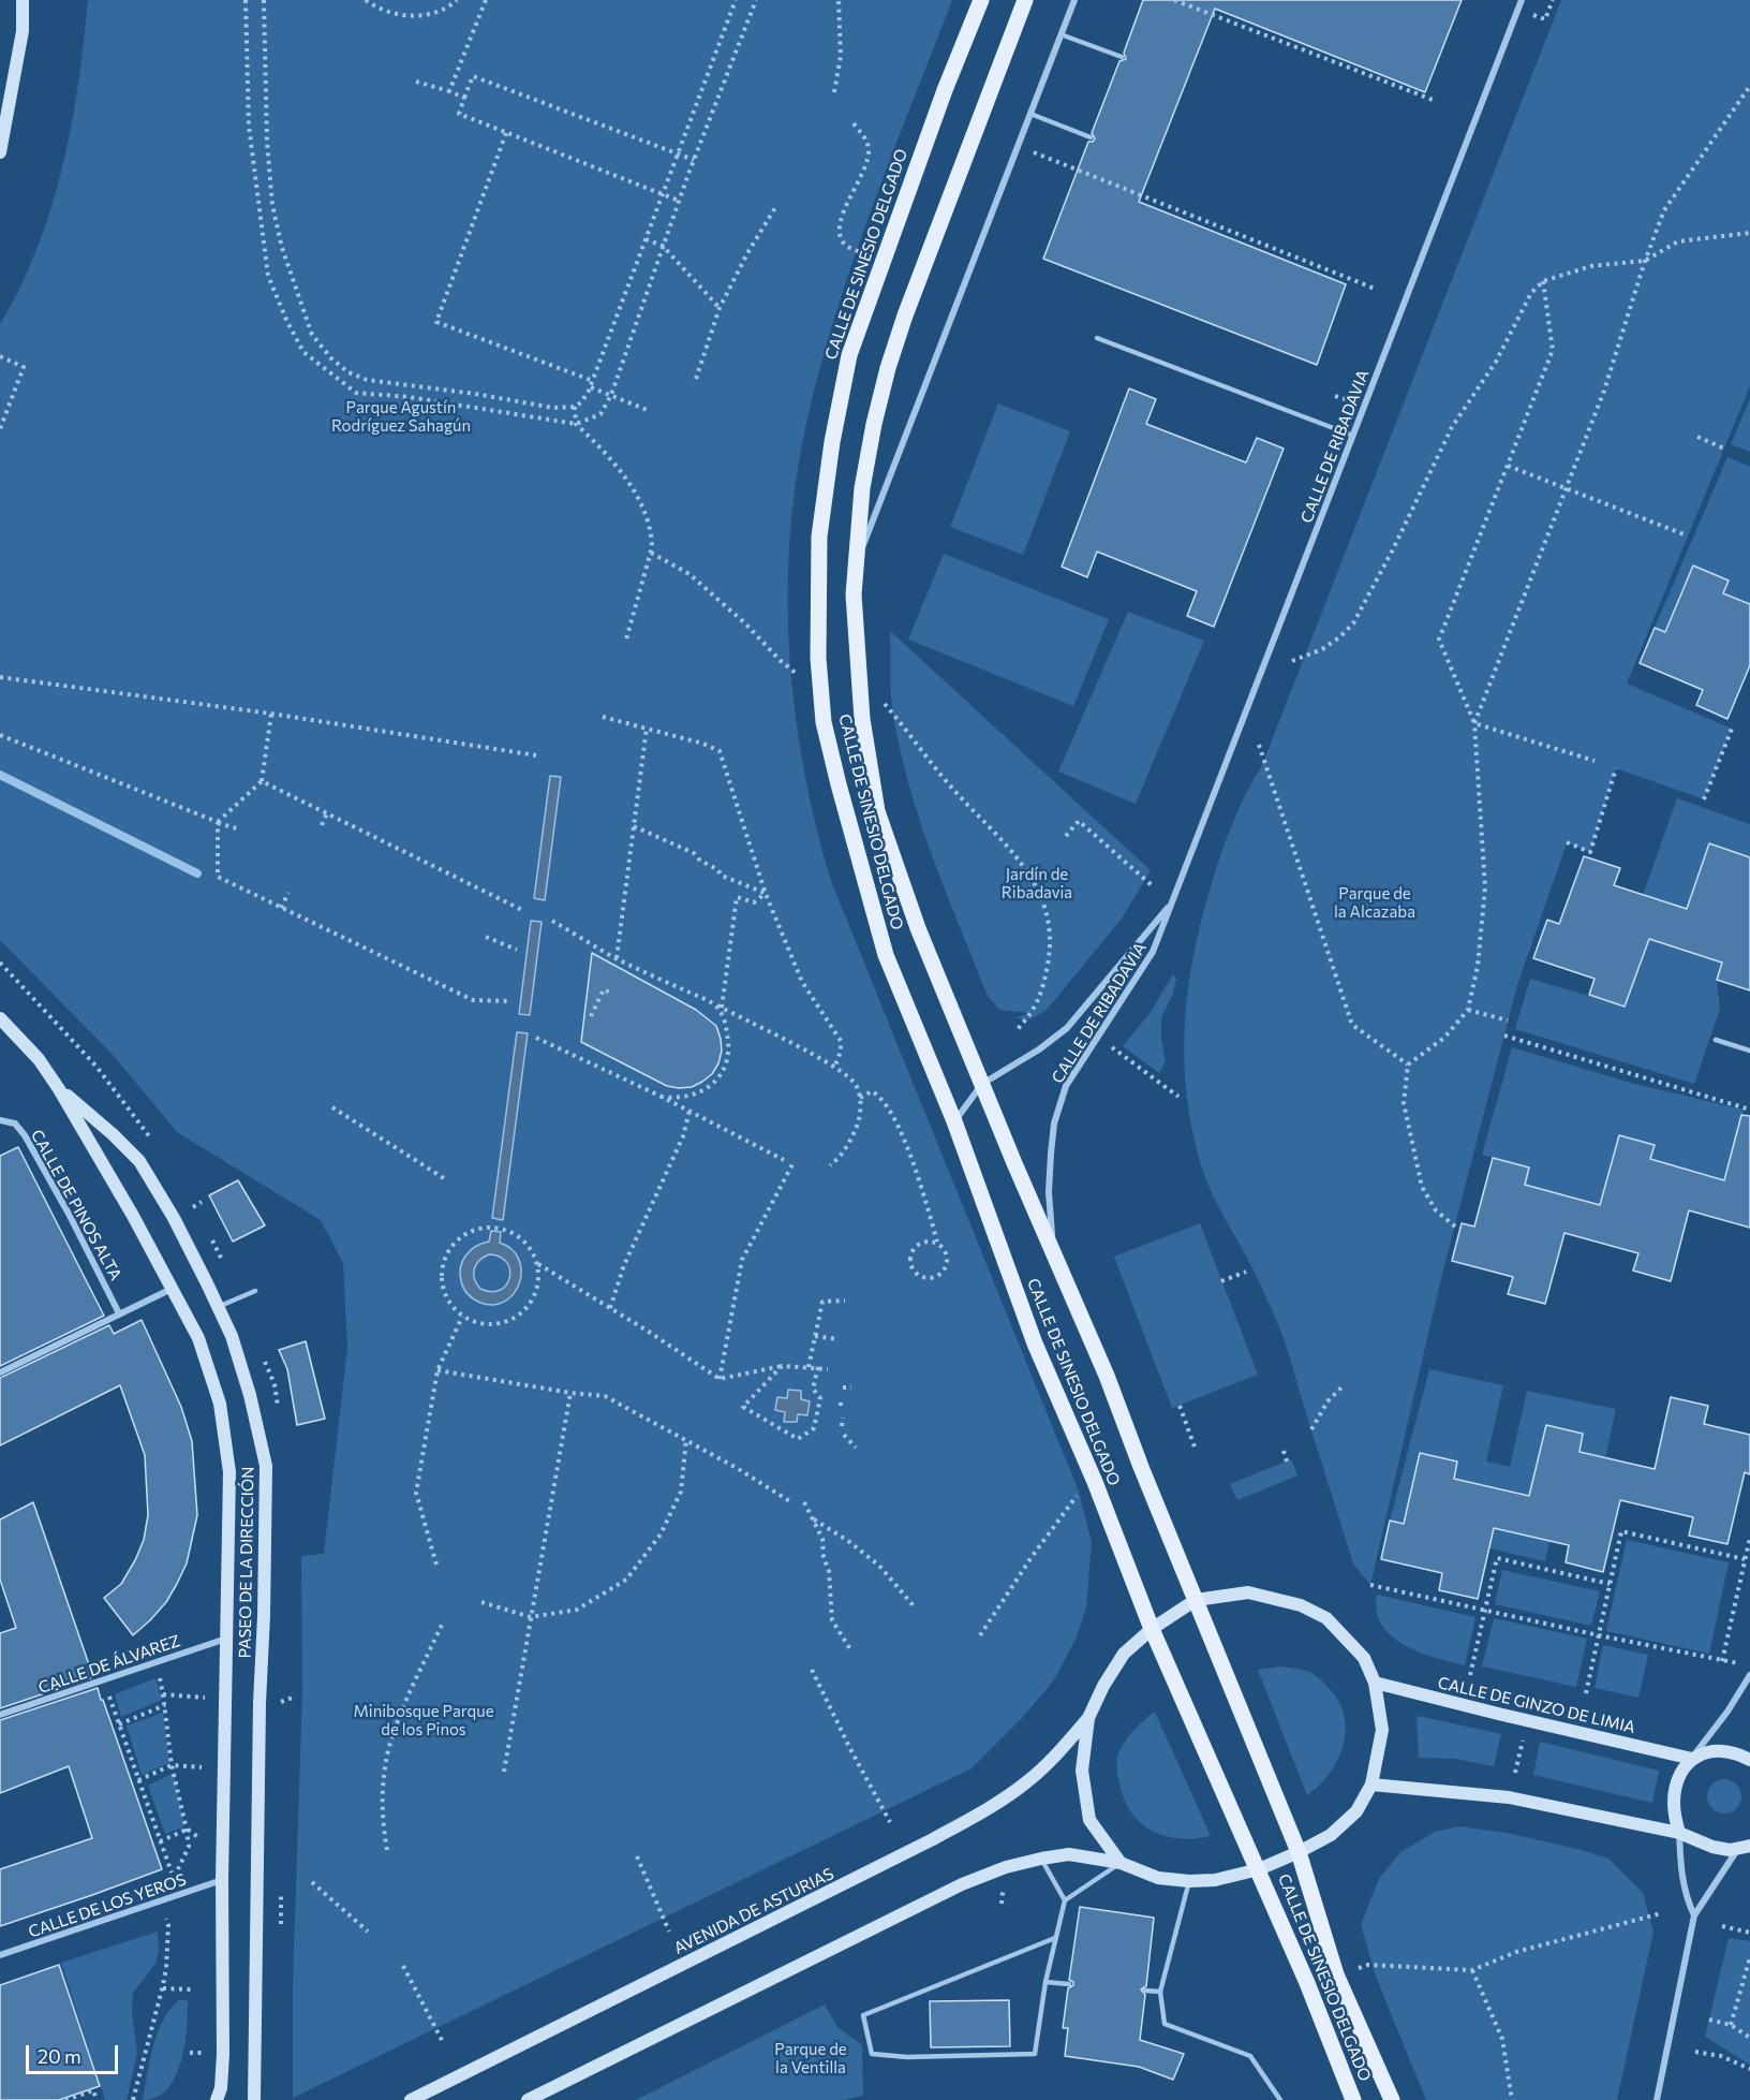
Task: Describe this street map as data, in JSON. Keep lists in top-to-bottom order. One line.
{"streets":{"main road":["CALLE DE SINESIO DELGADO","PASEO DE LA DIRECCIÓN","CALLE DE GINZO DE LIMIA","AVENIDA DE ASTURIAS"],"street":["CALLE DE RIBADAVIA","CALLE DE PINOS ALTA","CALLE DE ÁLVAREZ","CALLE DE LOS YEROS"]},"crossings":[["CALLE DE SINESIO DELGADO","CALLE DE RIBADAVIA"],["CALLE DE SINESIO DELGADO","CALLE DE GINZO DE LIMIA"],["CALLE DE SINESIO DELGADO","AVENIDA DE ASTURIAS"],["PASEO DE LA DIRECCIÓN","CALLE DE ÁLVAREZ"],["PASEO DE LA DIRECCIÓN","CALLE DE LOS YEROS"]],"parks":["Parque Agustín Rodríguez Sahagún","Jardín de Ribadavia","Parque de la Alcazaba","Minibosque Parque de los Pinos","Parque de la Ventilla"],"scale_bar":"20 m"}
